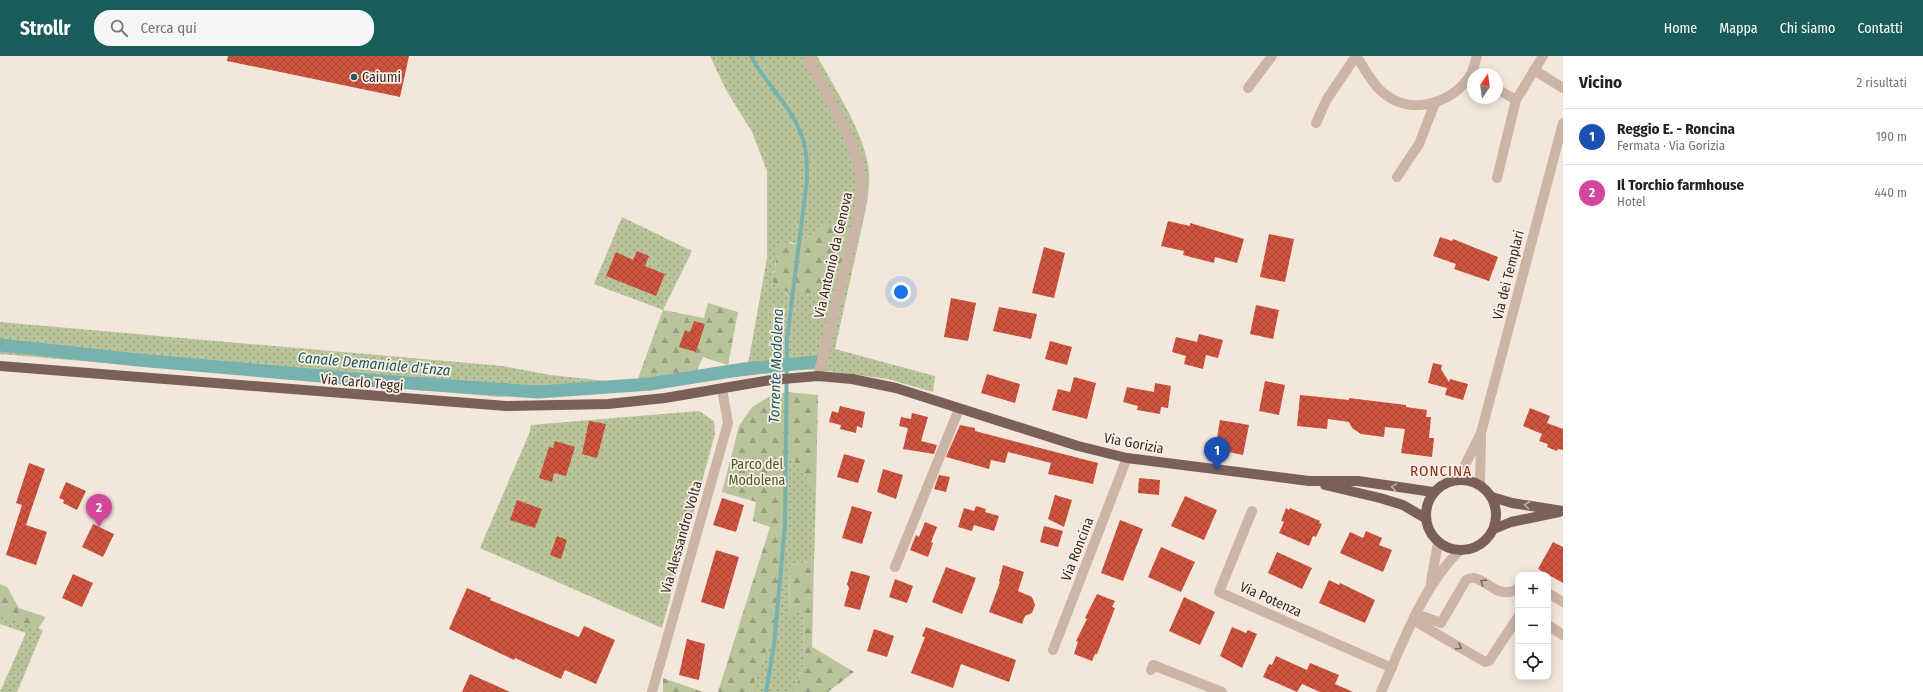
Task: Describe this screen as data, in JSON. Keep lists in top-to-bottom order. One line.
{"streets":{"main road":["Via Carlo Teggi","Via Gorizia"],"street":["Via Antonio da Genova","Via dei Templari","Via Alessandro Volta","Via Roncina","Via Potenza"]},"crossings":[["Via Antonio da Genova","Via Gorizia"],["Via Carlo Teggi","Via Gorizia"],["Via Carlo Teggi","Via Alessandro Volta"],["Via Gorizia","Via Alessandro Volta"],["Via Gorizia","Via Roncina"]],"districts":["RONCINA"],"water":["Canale Demaniale d'Enza","Torrente Modolena"],"parks":["Parco del Modolena"],"places":["Caiumi"],"north":"top","page":{"header":"Strollr","search":"Cerca qui","nav":["Home","Mappa","Chi siamo","Contatti"],"heading":["Vicino","2 risultati"],"list":[{"mark":"1","name":"Reggio E. - Roncina","note":"Fermata · Via Gorizia","value":"190 m"},{"mark":"2","name":"Il Torchio farmhouse","note":"Hotel","value":"440 m"}],"pins":["1","2"],"map_buttons":["+","−"]}}
